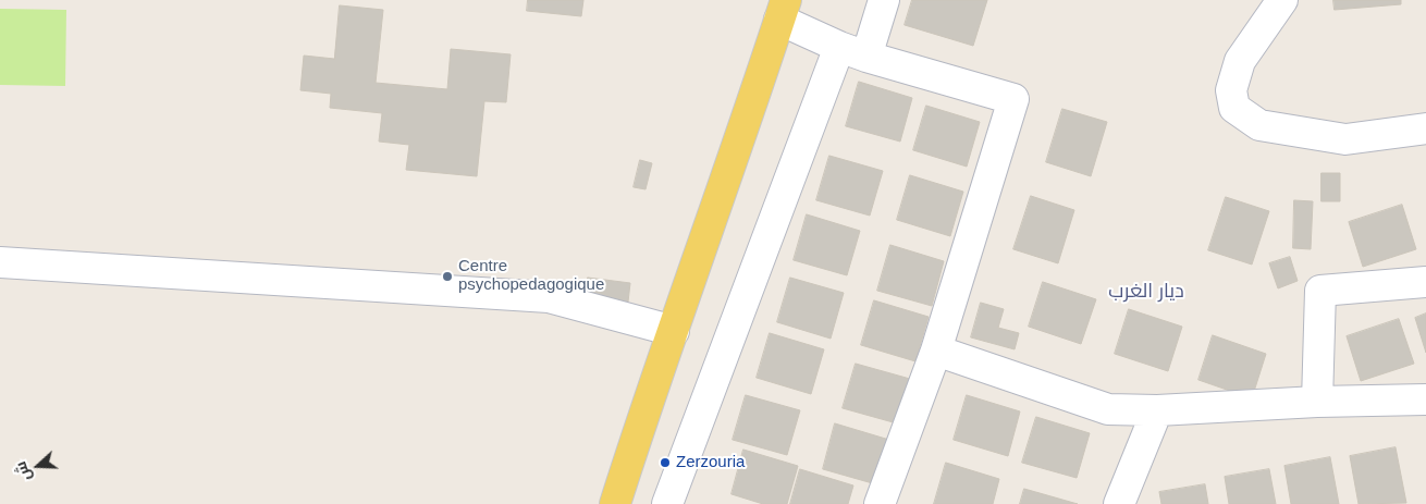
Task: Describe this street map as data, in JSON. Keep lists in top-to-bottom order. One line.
{"districts":["ديار الغرب"],"places":["Centre psychopedagogique","Zerzouria"],"north":"left"}
